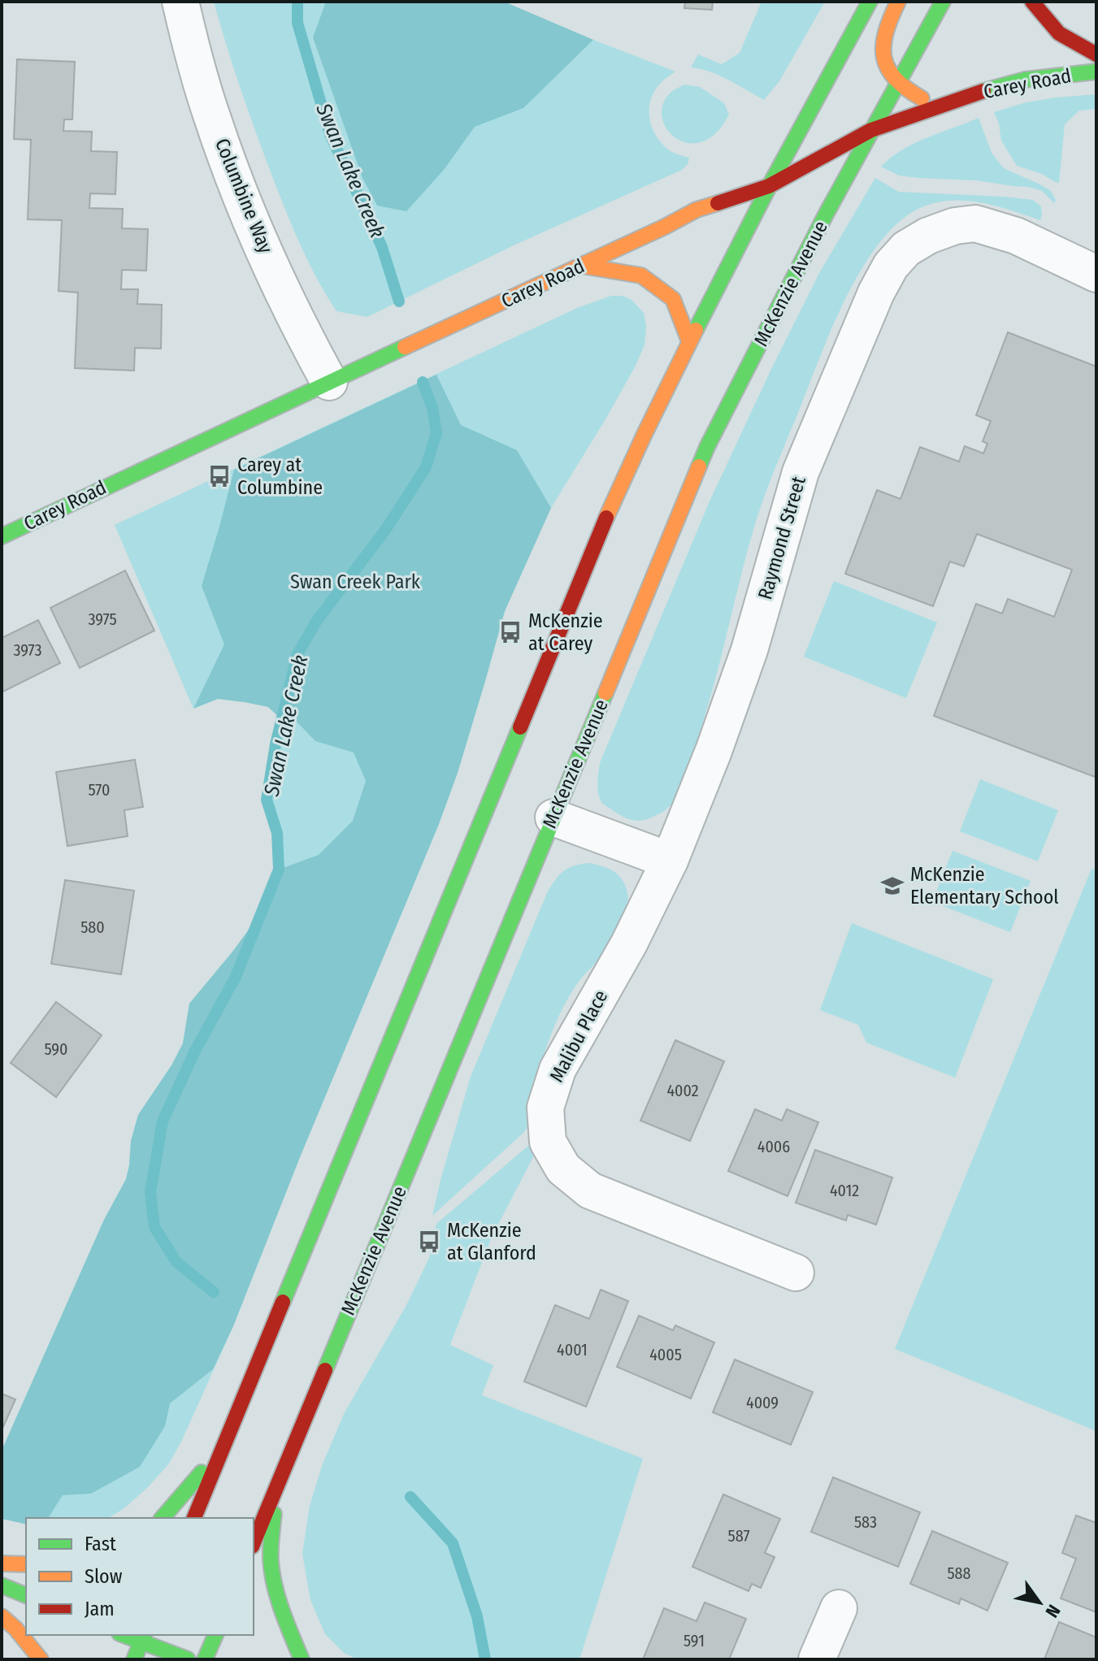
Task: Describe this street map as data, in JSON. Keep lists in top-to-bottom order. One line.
{"streets":{"main road":["Carey Road","McKenzie Avenue"],"street":["Columbine Way","Raymond Street","Malibu Place"]},"crossings":[["Carey Road","Columbine Way"],["Carey Road","McKenzie Avenue"],["Raymond Street","Malibu Place"]],"water":["Swan Lake Creek"],"parks":["Swan Creek Park"],"places":{"bus stop":["Carey at Columbine","McKenzie at Carey","McKenzie at Glanford"],"school or university":["McKenzie Elementary School"]},"house_numbers":["3975","3973","570","580","590","4002","4006","4012","4001","4005","4009","583","587","588","591"],"legend":["Fast","Slow","Jam"],"north":"bottom right"}
